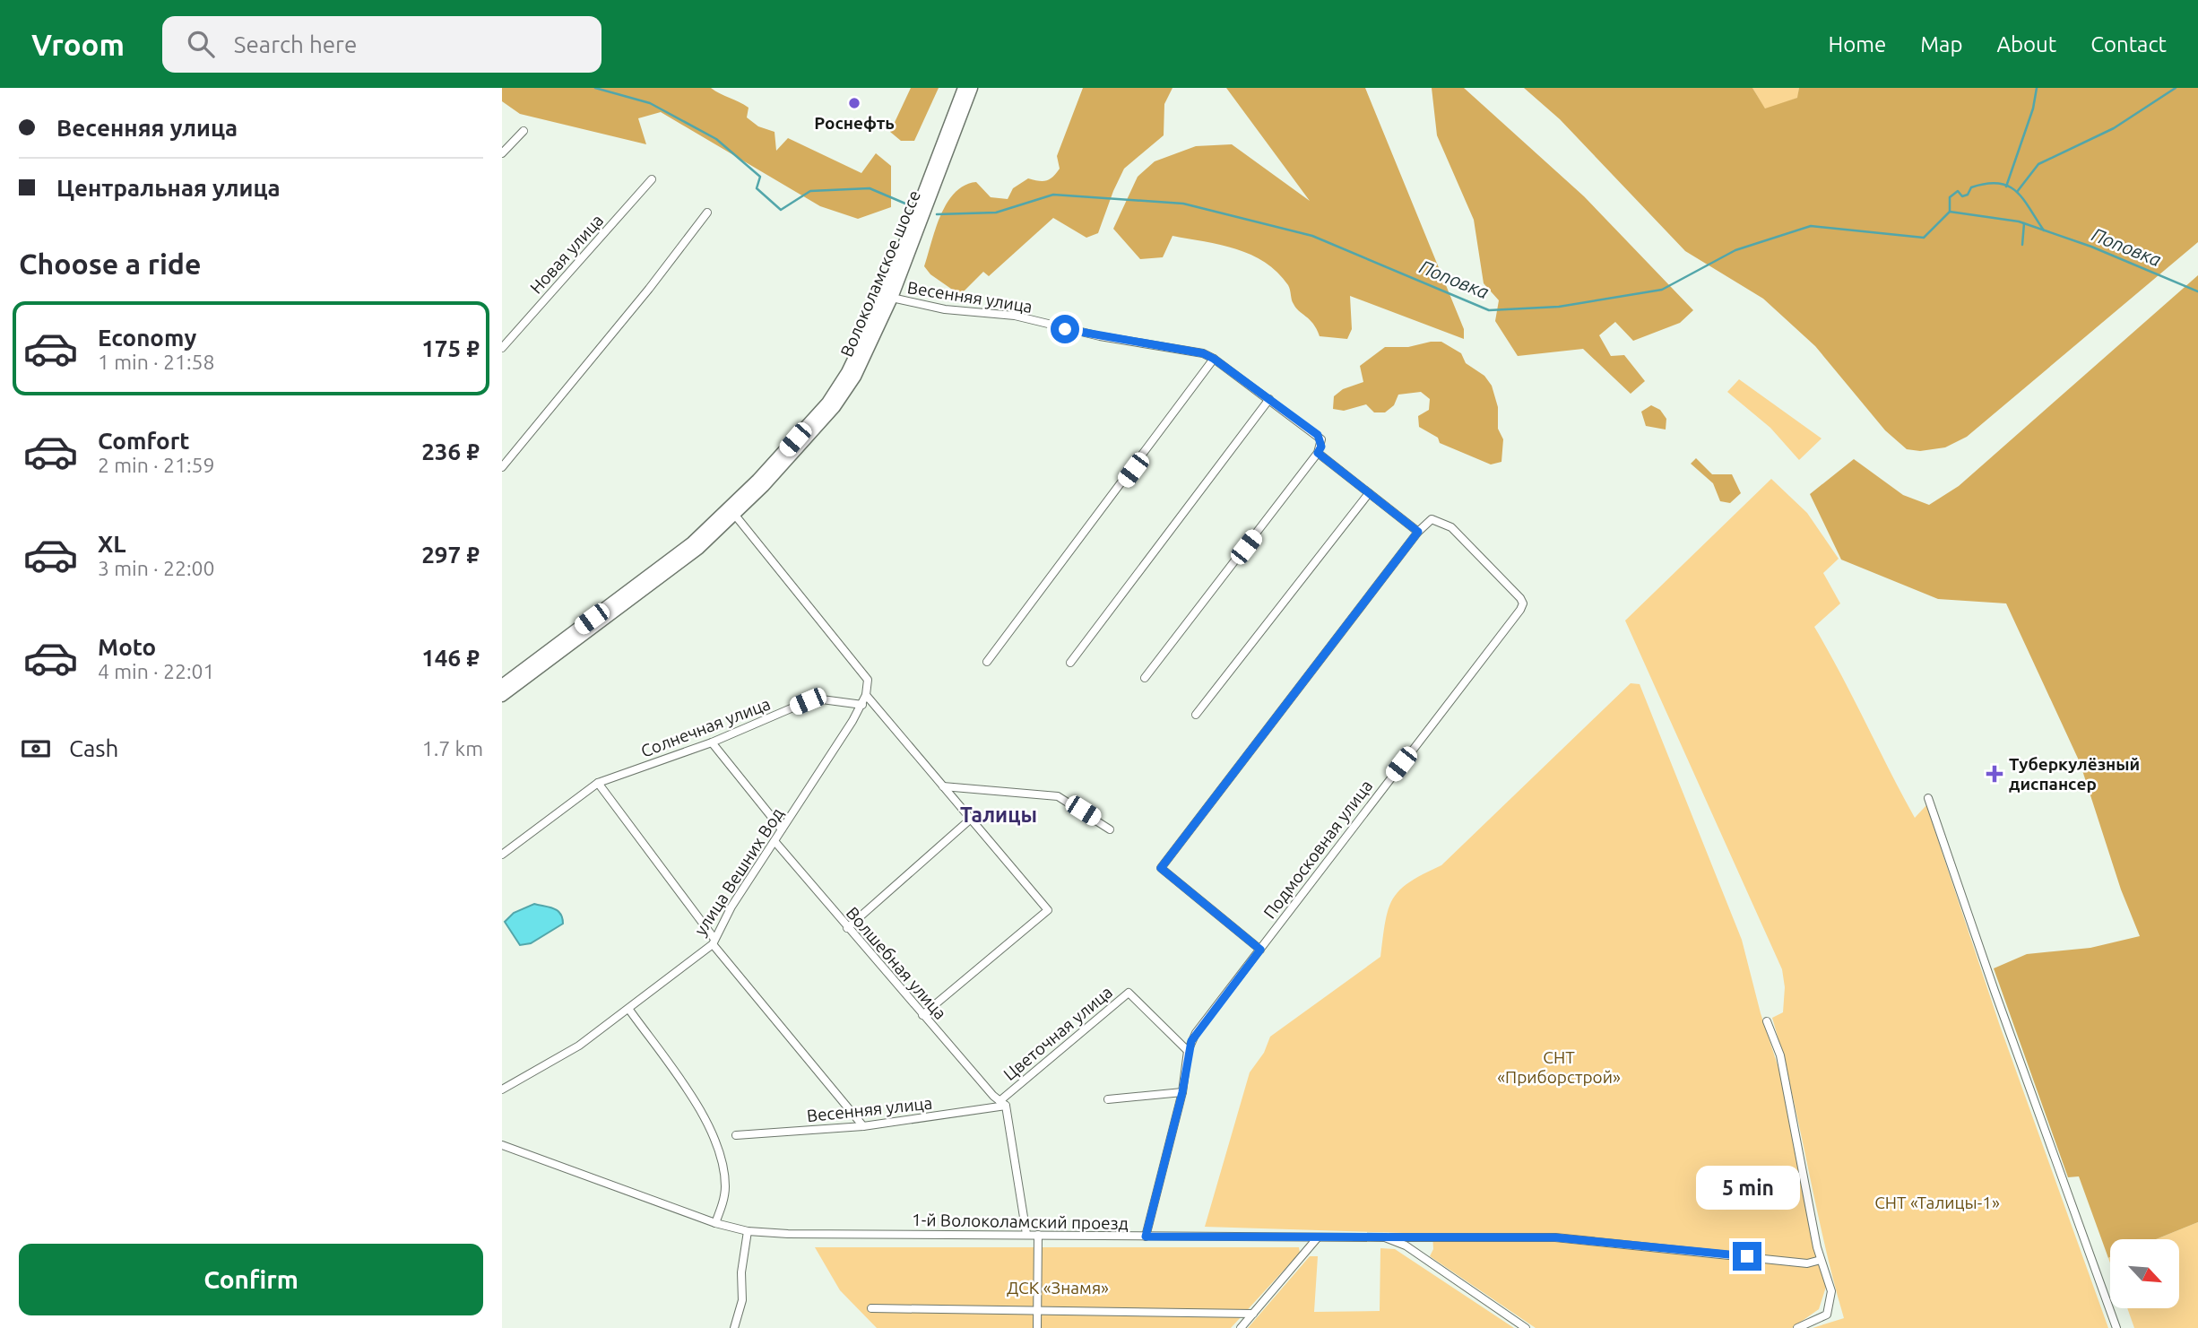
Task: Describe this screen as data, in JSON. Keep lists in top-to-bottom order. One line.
{"streets":{"main road":["Волоколамское шоссе"],"street":["Новая улица","Весенняя улица","Солнечная улица","Подмосковная улица","улица Вешних Вод","Волшебная улица","Цветочная улица","1-й Волоколамский проезд"]},"crossings":[["Волоколамское шоссе","Весенняя улица"],["Волоколамское шоссе","улица Вешних Вод"],["Весенняя улица","Волшебная улица"],["Весенняя улица","Цветочная улица"],["Солнечная улица","улица Вешних Вод"],["Подмосковная улица","Цветочная улица"],["улица Вешних Вод","Волшебная улица"],["Волшебная улица","Цветочная улица"]],"districts":["Талицы"],"water":["Поповка"],"parks":["СНТ «Приборстрой»","СНТ «Талицы-1»","ДСК «Знамя»"],"places":{"other":["Роснефть"],"health":["Туберкулёзный диспансер"]},"north":"bottom right","page":{"header":"Vroom","search":"Search here","nav":["Home","Map","About","Contact"],"banner":["Весенняя улица","Центральная улица"],"heading":"Choose a ride","list":[{"name":"Economy","note":"1 min · 21:58","value":"175 ₽"},{"name":"Comfort","note":"2 min · 21:59","value":"236 ₽"},{"name":"XL","note":"3 min · 22:00","value":"297 ₽"},{"name":"Moto","note":"4 min · 22:01","value":"146 ₽"}],"pay":["Cash","1.7 km"],"bubble":"5 min","buttons":"Confirm"}}
